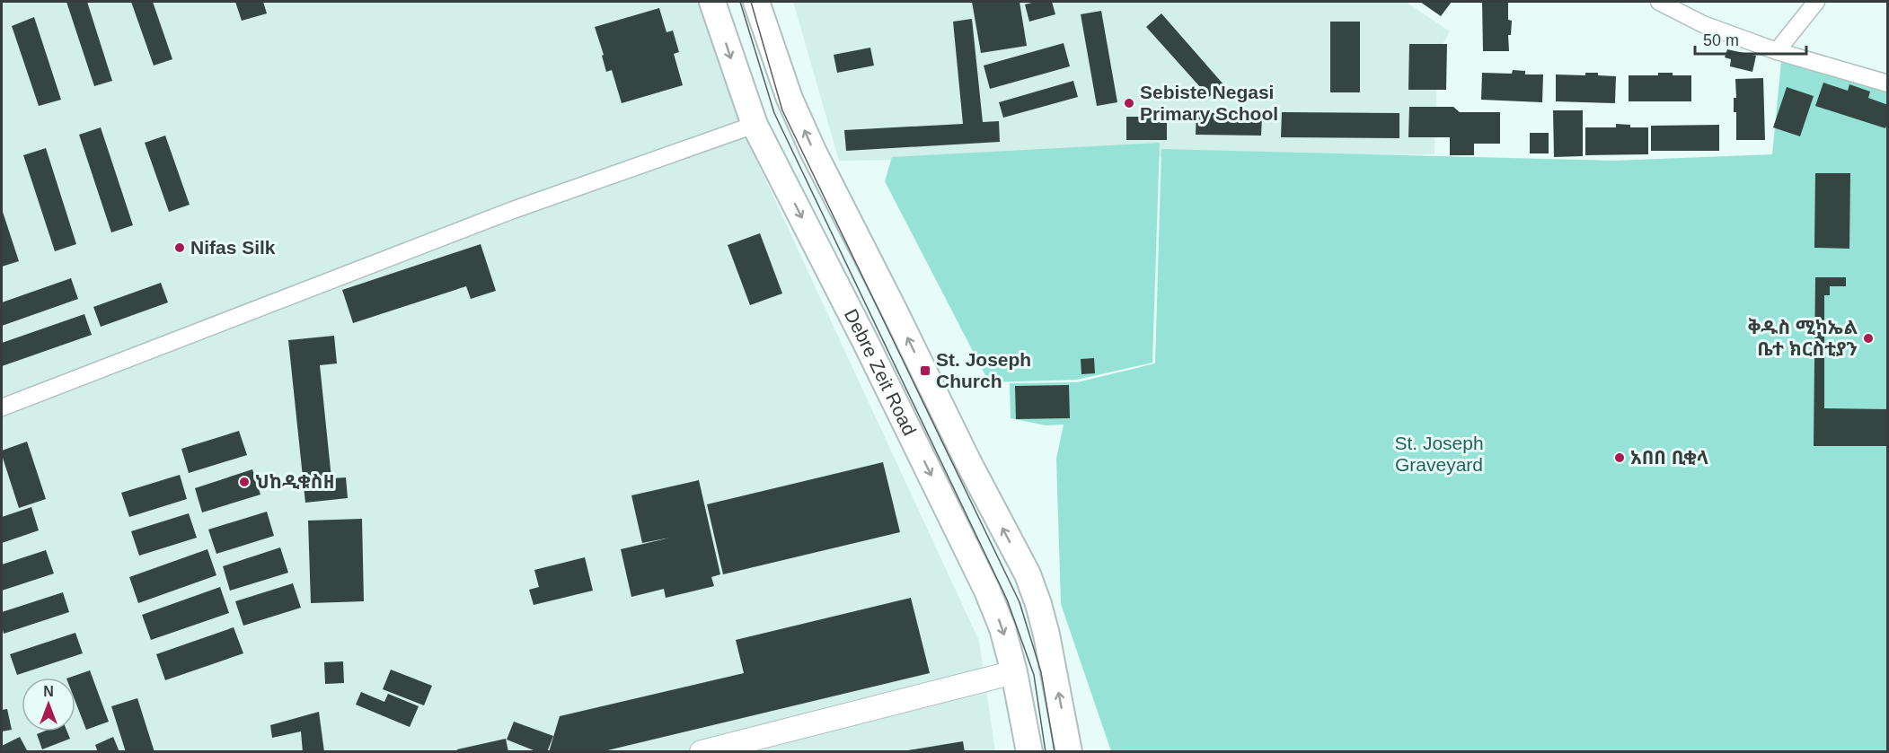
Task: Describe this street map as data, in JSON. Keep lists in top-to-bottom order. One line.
{"streets":{"main road":["Debre Zeit Road"]},"parks":["St. Joseph Graveyard"],"places":{"other":["Sebiste Negasi Primary School","Nifas Silk","ቅዱስ ሚካኤል ቤተ ክርስቲያን","አበበ ቢቂላ","ህከዲቁስዘ"],"transit":["St. Joseph Church"]},"scale_bar":"50 m","north":"top"}
